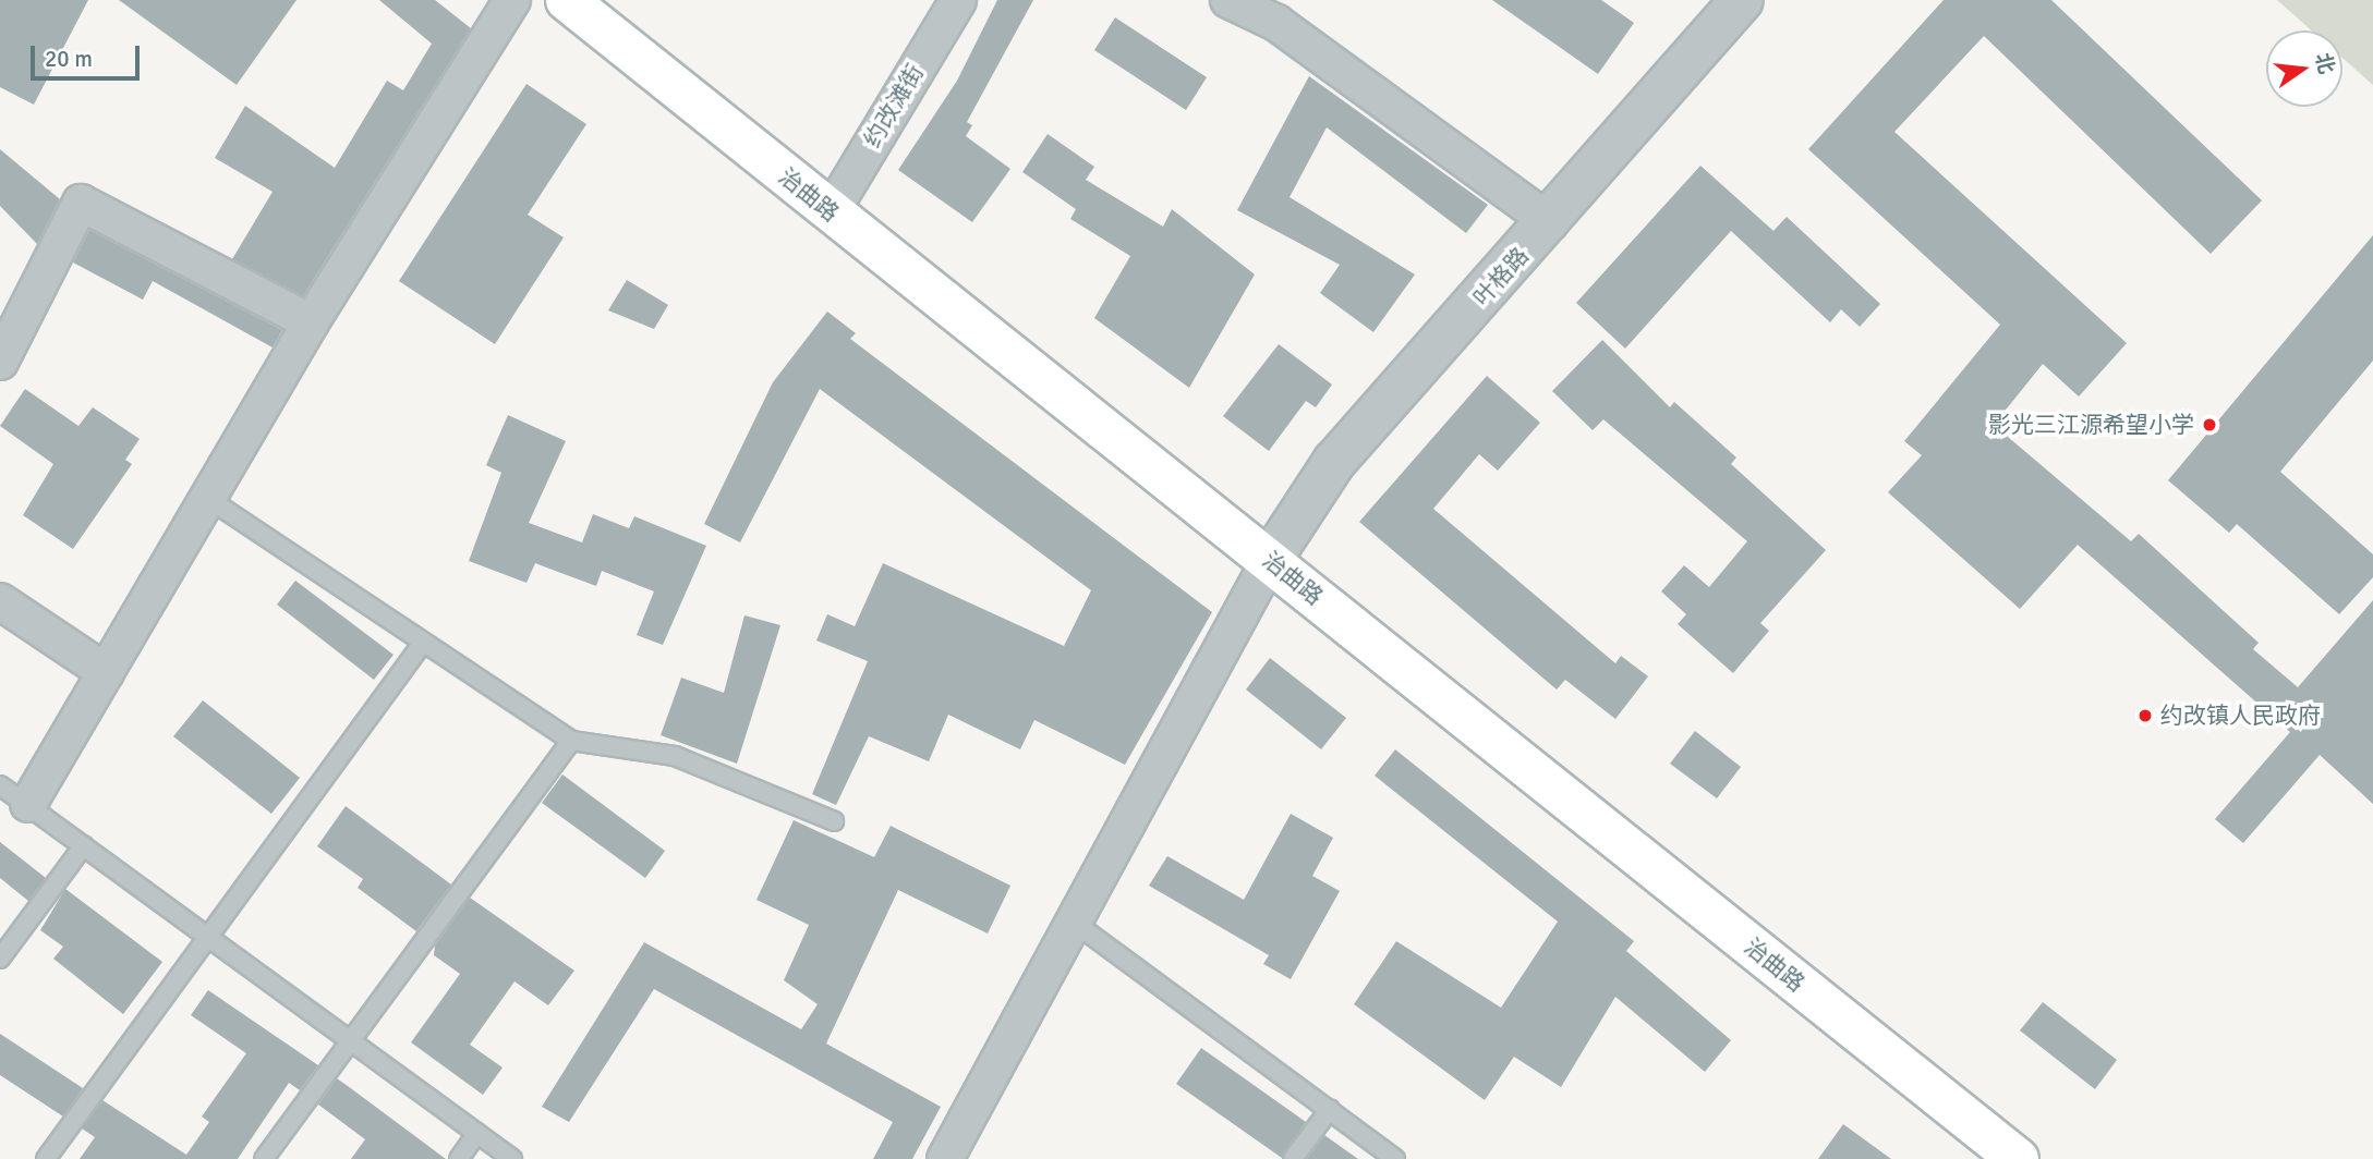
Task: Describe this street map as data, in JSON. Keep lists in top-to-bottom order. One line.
{"streets":{"main road":["治曲路"],"street":["约改滩街","叶格路"]},"crossings":[["约改滩街","治曲路"],["治曲路","叶格路"]],"places":["影光三江源希望小学","约改镇人民政府"],"scale_bar":"20 m","north":"right"}
